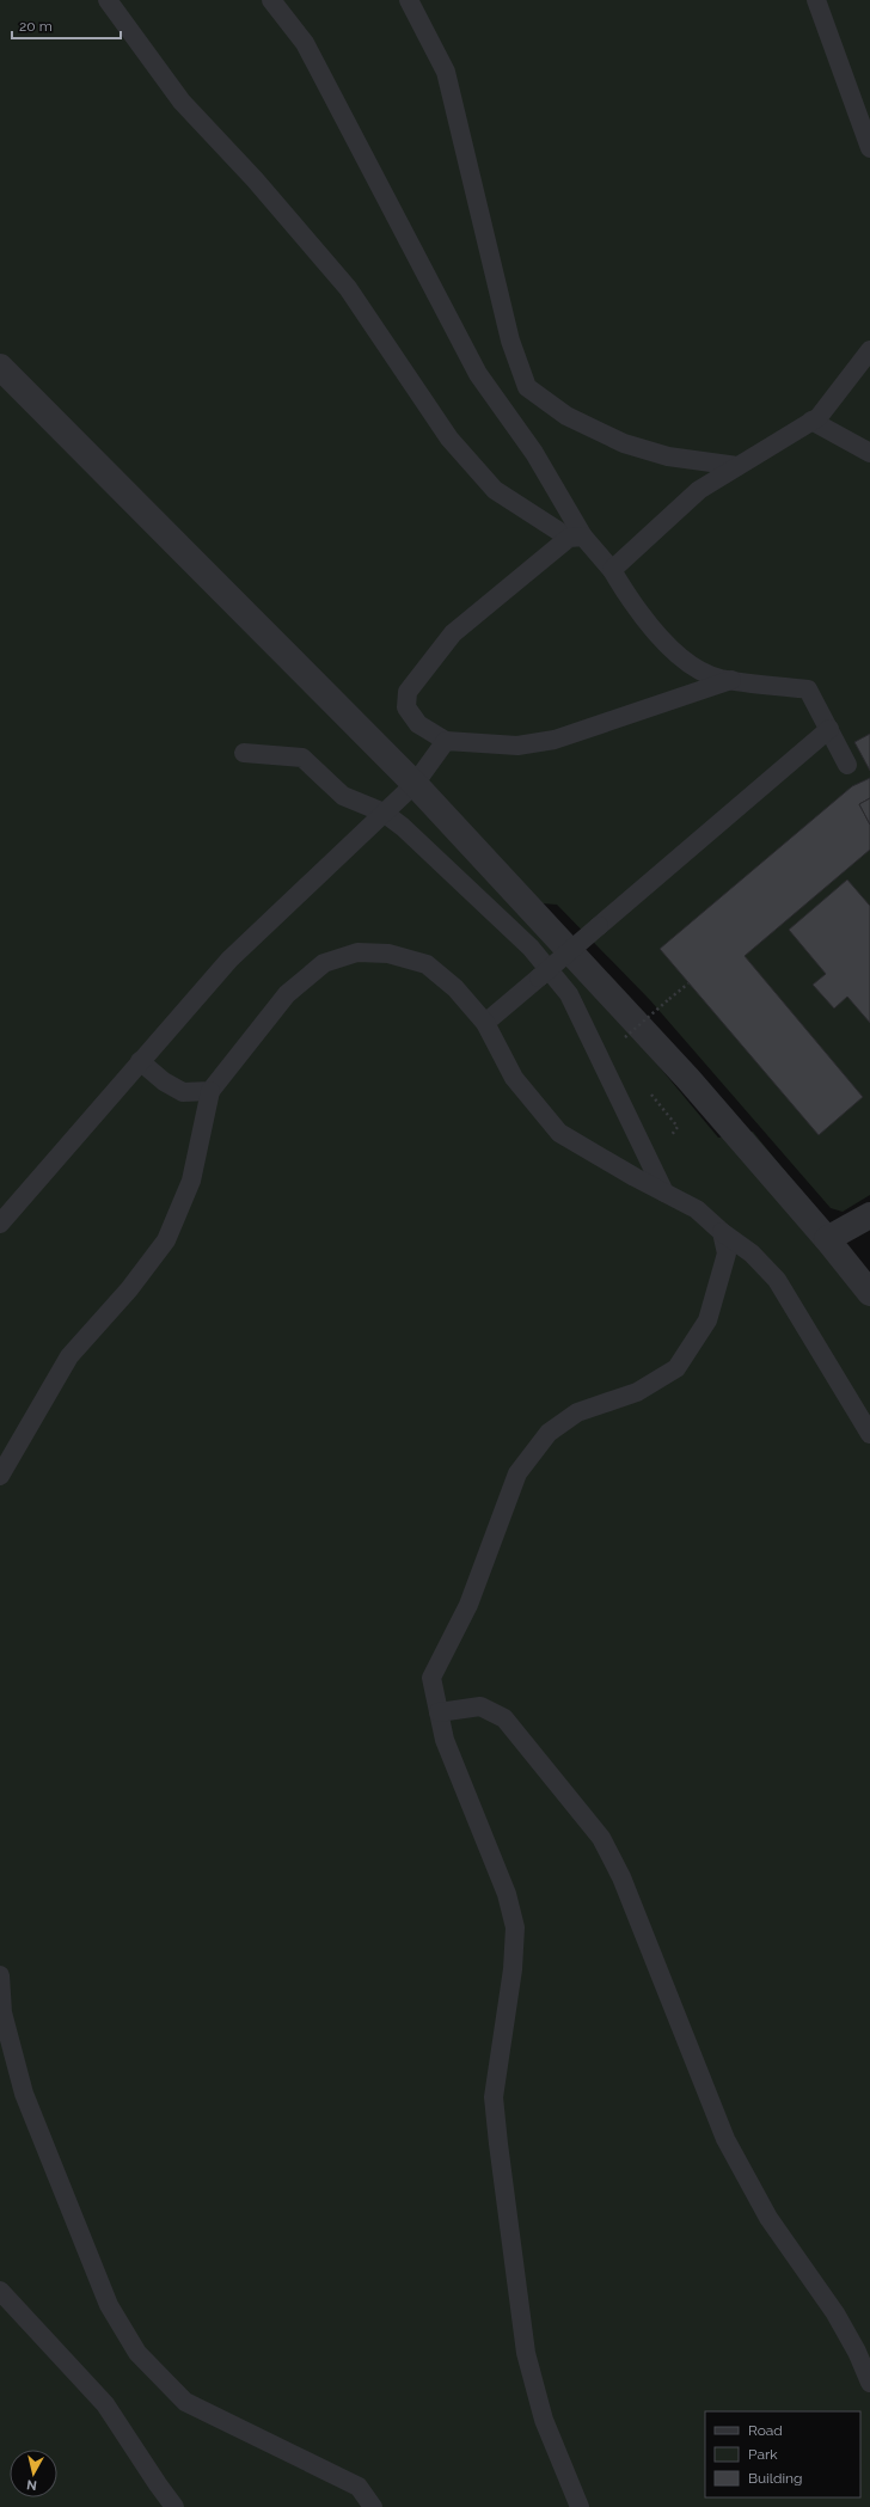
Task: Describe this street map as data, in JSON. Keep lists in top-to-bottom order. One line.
{"legend":["Road","Park","Building"],"scale_bar":"20 m","north":"bottom"}
